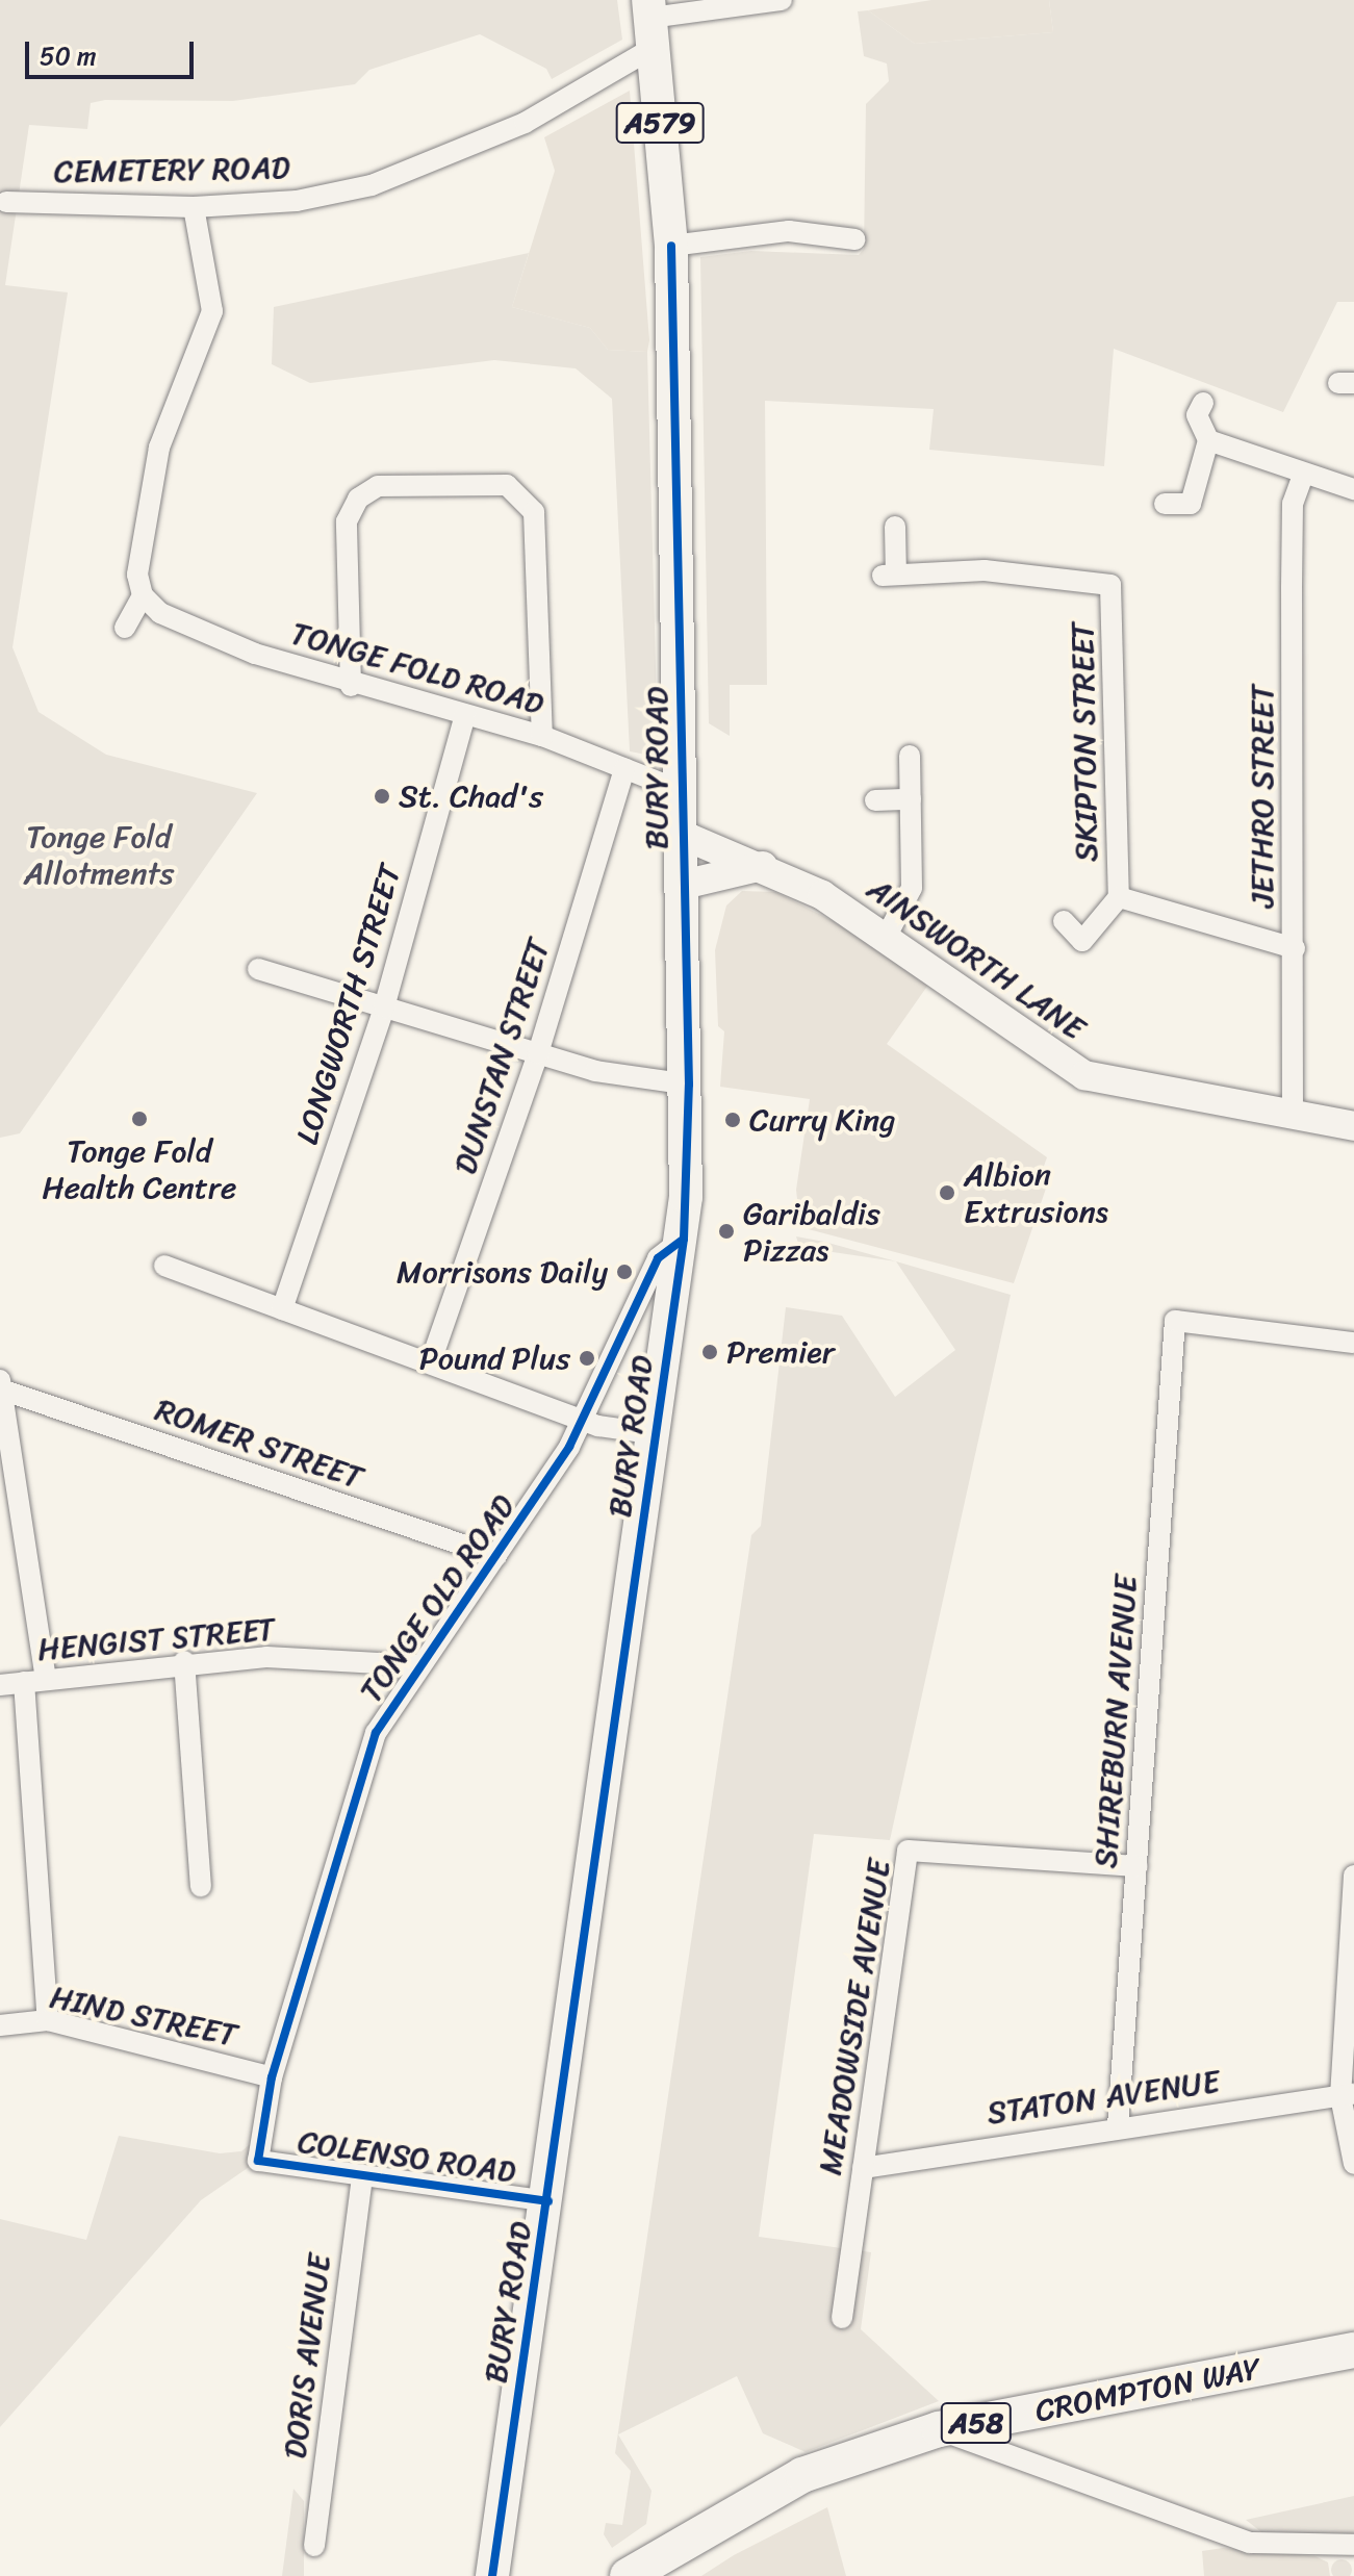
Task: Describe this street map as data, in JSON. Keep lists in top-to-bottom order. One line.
{"streets":{"highway":["CROMPTON WAY","A58"],"main road":["A579","BURY ROAD","AINSWORTH LANE"],"street":["CEMETERY ROAD","TONGE FOLD ROAD","SKIPTON STREET","JETHRO STREET","LONGWORTH STREET","DUNSTAN STREET","ROMER STREET","TONGE OLD ROAD","HENGIST STREET","SHIREBURN AVENUE","HIND STREET","MEADOWSIDE AVENUE","STATON AVENUE","COLENSO ROAD","DORIS AVENUE"]},"crossings":[["CEMETERY ROAD","BURY ROAD"],["TONGE FOLD ROAD","BURY ROAD"],["TONGE FOLD ROAD","LONGWORTH STREET"],["TONGE FOLD ROAD","DUNSTAN STREET"],["BURY ROAD","AINSWORTH LANE"],["BURY ROAD","TONGE OLD ROAD"],["BURY ROAD","COLENSO ROAD"],["JETHRO STREET","AINSWORTH LANE"],["ROMER STREET","TONGE OLD ROAD"],["TONGE OLD ROAD","HENGIST STREET"],["TONGE OLD ROAD","HIND STREET"],["TONGE OLD ROAD","COLENSO ROAD"],["SHIREBURN AVENUE","MEADOWSIDE AVENUE"],["SHIREBURN AVENUE","STATON AVENUE"],["MEADOWSIDE AVENUE","STATON AVENUE"],["COLENSO ROAD","DORIS AVENUE"]],"parks":["Tonge Fold Allotments"],"places":["St. Chad's","Tonge Fold Health Centre","Curry King","Albion Extrusions","Garibaldis Pizzas","Morrisons Daily","Premier","Pound Plus"],"scale_bar":"50 m"}
